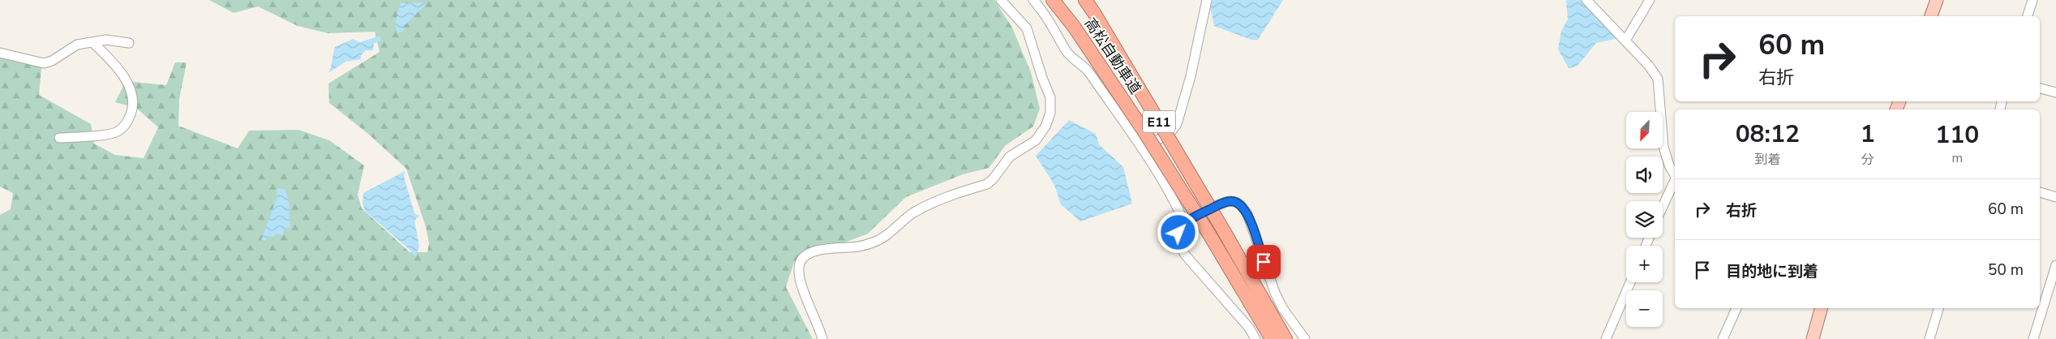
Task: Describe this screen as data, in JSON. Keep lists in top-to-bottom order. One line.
{"streets":{"highway":["高松自動車道","E11"]},"north":"bottom left","page":{"turn":["60 m","右折"],"eta":["08:12","到着","1","分","110","m"],"map_buttons":["+","−"],"list":[{"name":"右折","value":"60 m"},{"name":"目的地に到着","value":"50 m"}]}}
